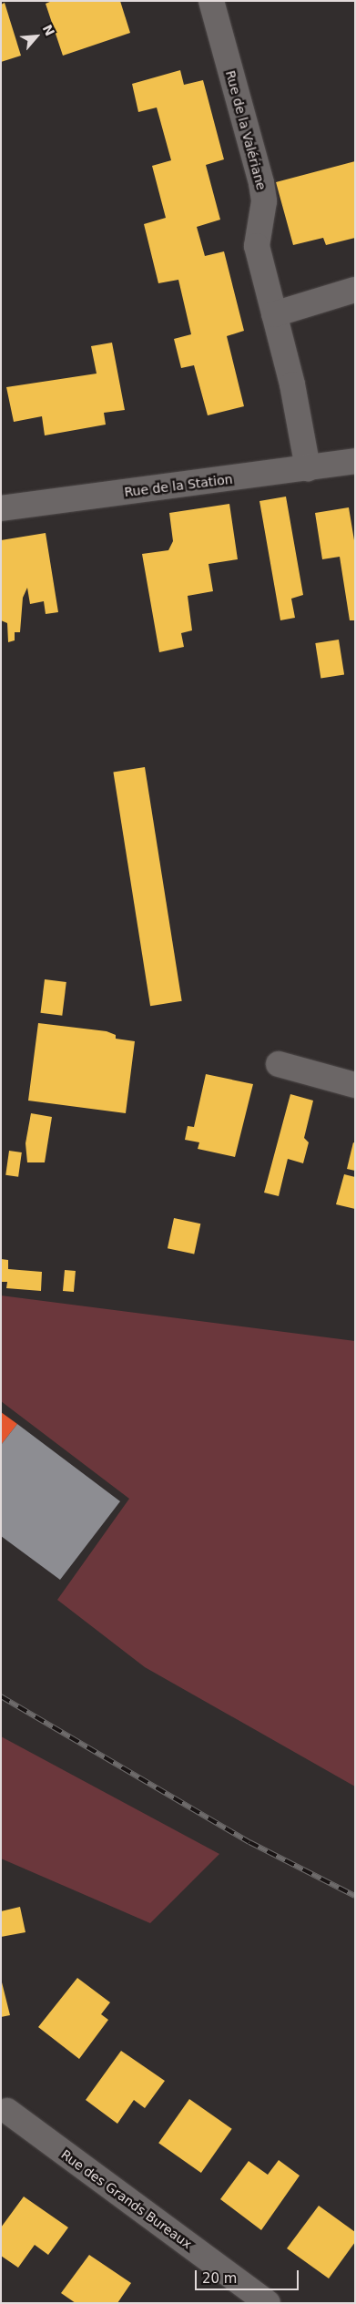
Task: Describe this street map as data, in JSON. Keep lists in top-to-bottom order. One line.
{"streets":{"street":["Rue de la Valériane","Rue de la Station","Rue des Grands Bureaux"]},"crossings":[["Rue de la Valériane","Rue de la Station"]],"scale_bar":"20 m","north":"top right"}
